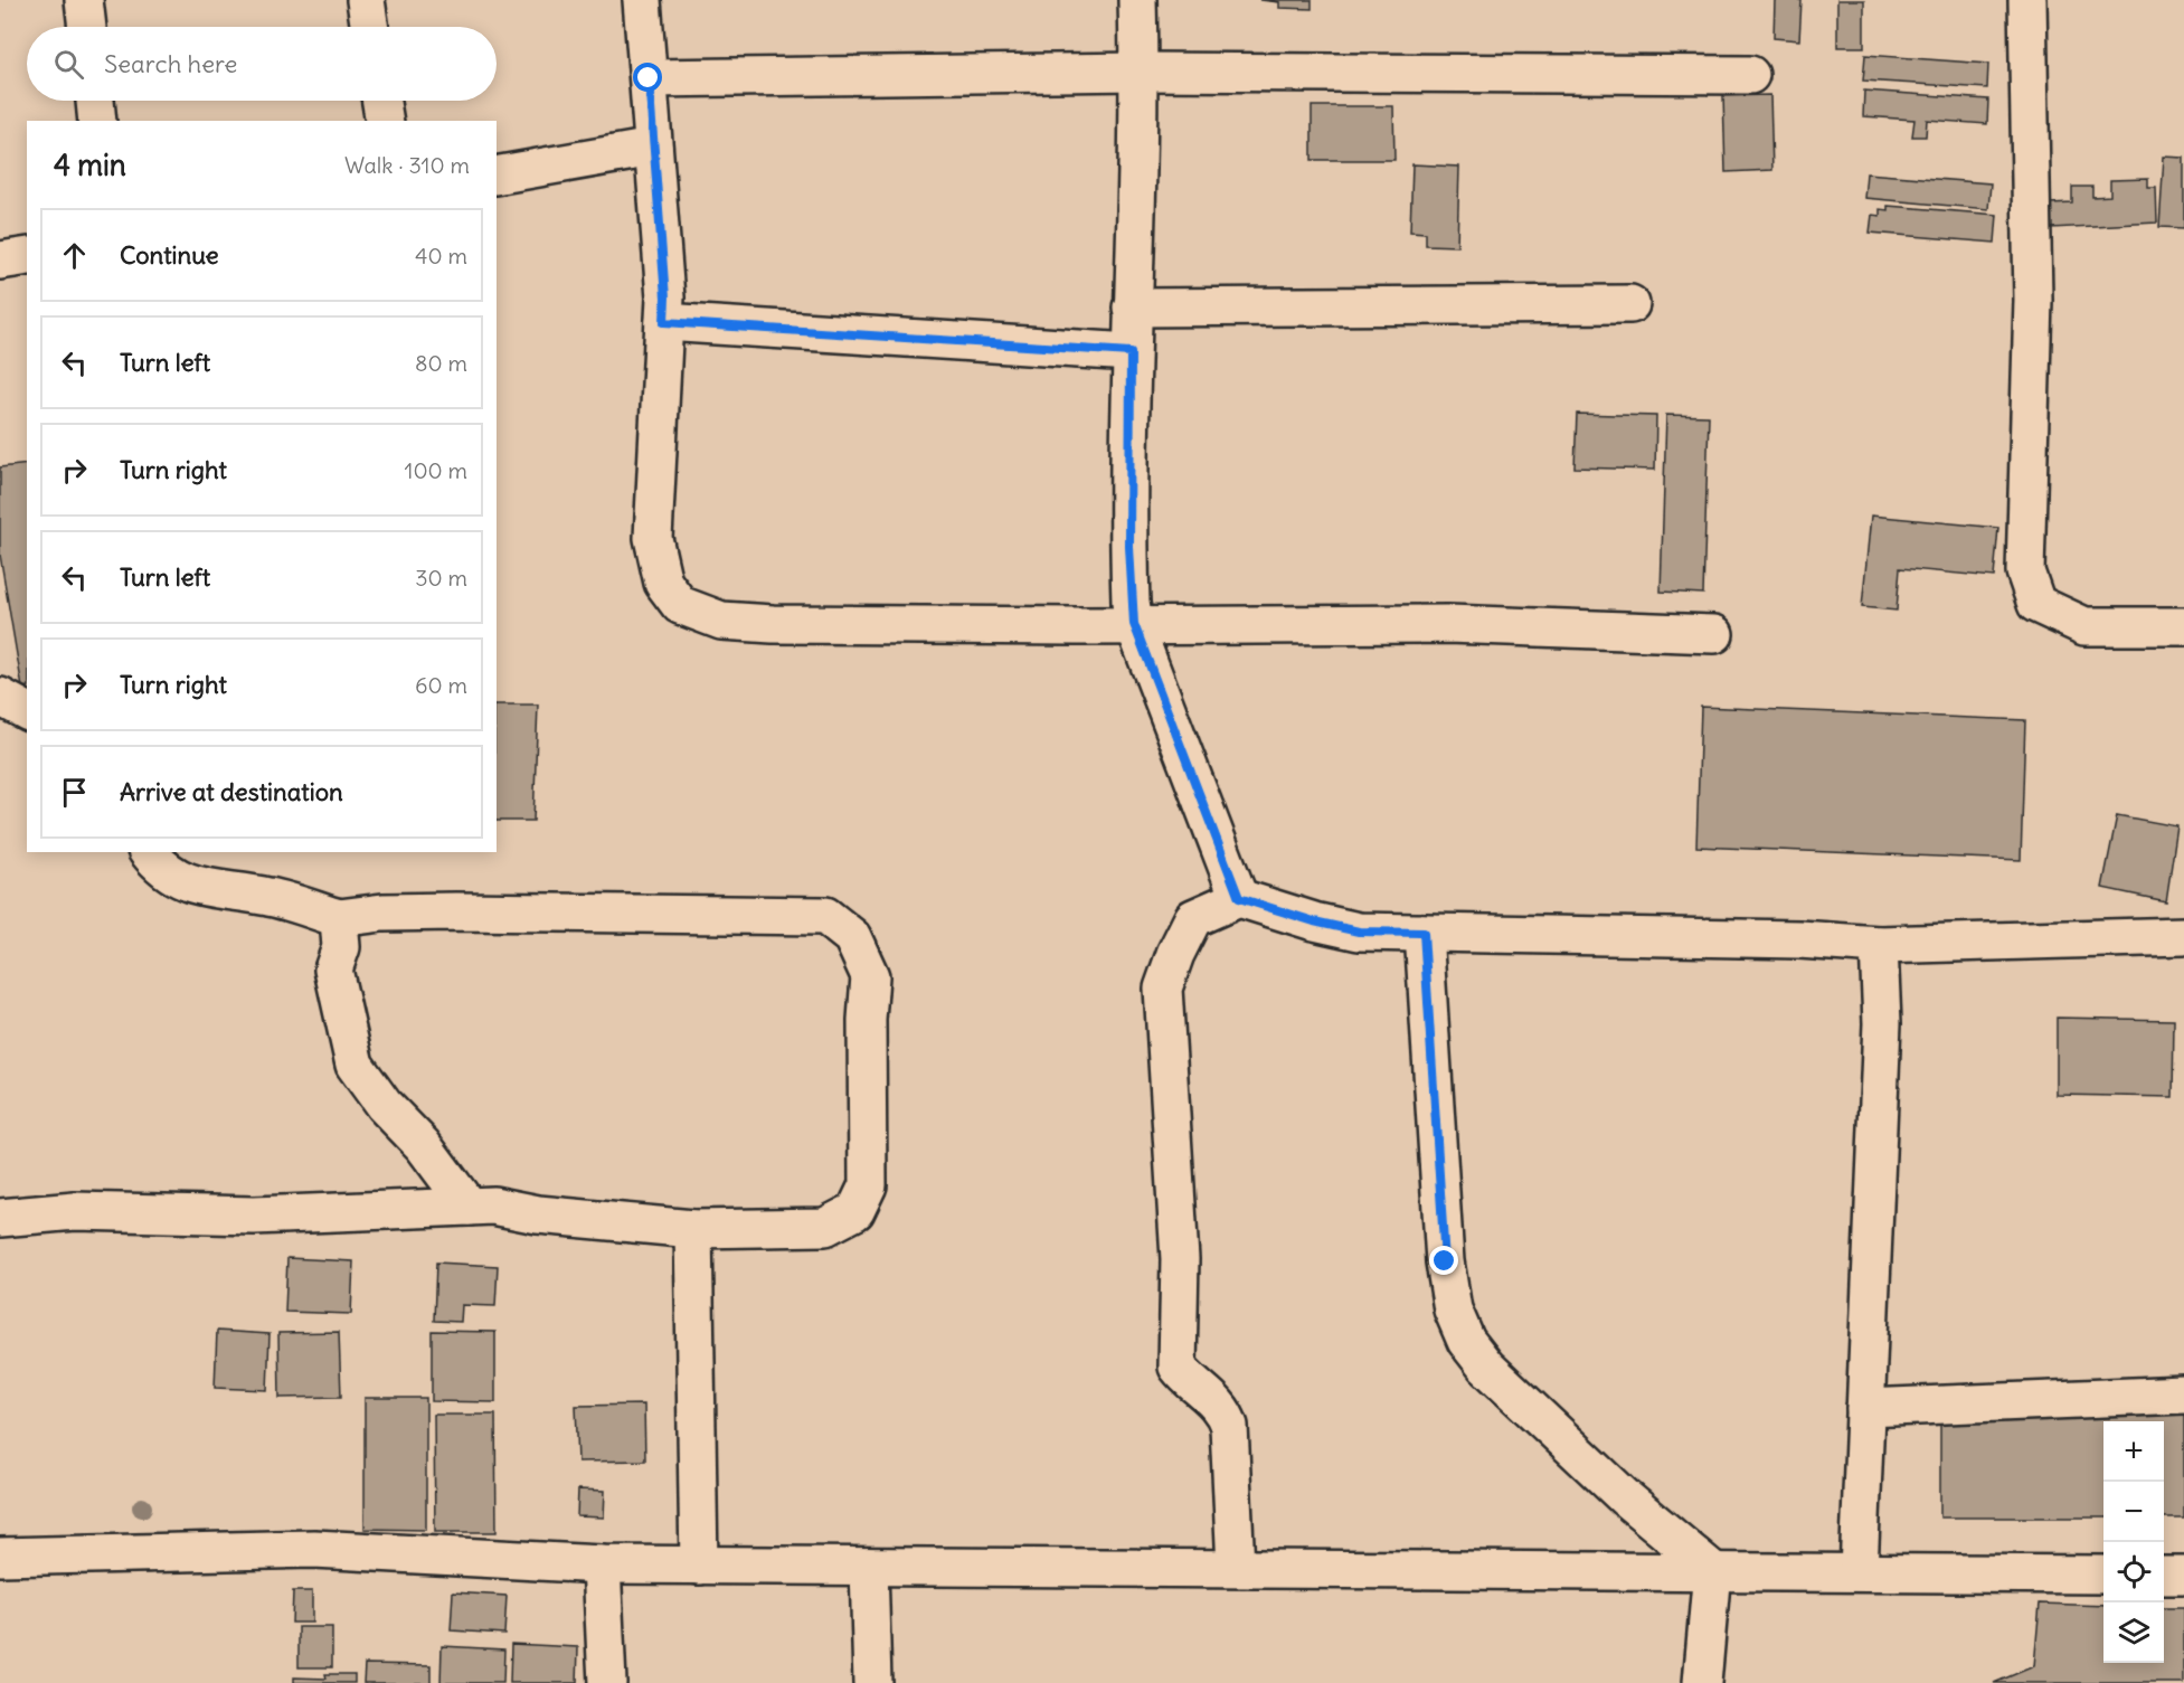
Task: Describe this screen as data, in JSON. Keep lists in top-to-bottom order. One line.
{"page":{"search":"Search here","heading":["4 min","Walk · 310 m"],"list":[["Continue","40 m"],["Turn left","80 m"],["Turn right","100 m"],["Turn left","30 m"],["Turn right","60 m"],"Arrive at destination"],"map_buttons":["+","−"]}}
